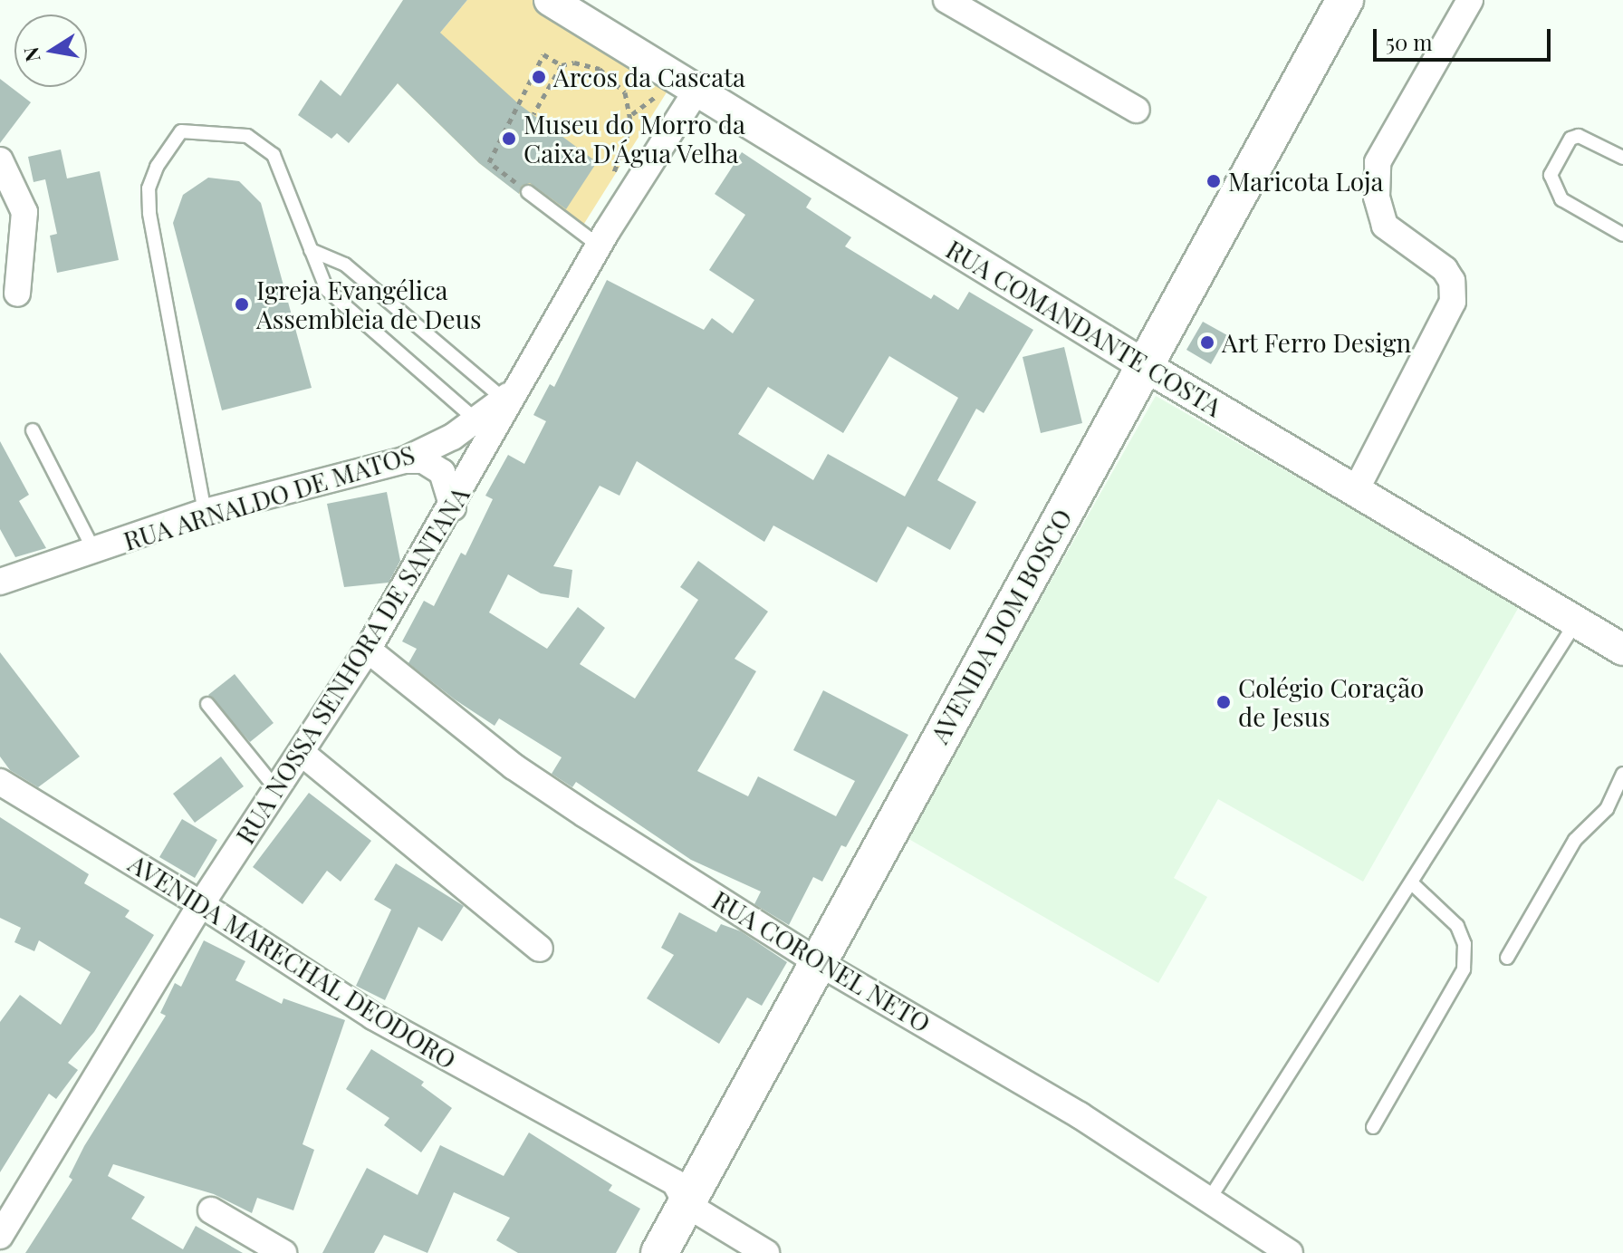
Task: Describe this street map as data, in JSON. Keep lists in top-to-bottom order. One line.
{"streets":{"main road":["AVENIDA DOM BOSCO"],"street":["RUA COMANDANTE COSTA","RUA ARNALDO DE MATOS","RUA NOSSA SENHORA DE SANTANA","AVENIDA MARECHAL DEODORO","RUA CORONEL NETO"]},"crossings":[["RUA COMANDANTE COSTA","AVENIDA DOM BOSCO"],["RUA COMANDANTE COSTA","RUA NOSSA SENHORA DE SANTANA"],["RUA ARNALDO DE MATOS","RUA NOSSA SENHORA DE SANTANA"],["AVENIDA DOM BOSCO","AVENIDA MARECHAL DEODORO"],["AVENIDA DOM BOSCO","RUA CORONEL NETO"],["RUA NOSSA SENHORA DE SANTANA","AVENIDA MARECHAL DEODORO"],["RUA NOSSA SENHORA DE SANTANA","RUA CORONEL NETO"]],"places":["Arcos da Cascata","Museu do Morro da Caixa D'Água Velha","Maricota Loja","Igreja Evangélica Assembleia de Deus","Art Ferro Design","Colégio Coração de Jesus"],"scale_bar":"50 m","north":"left"}
